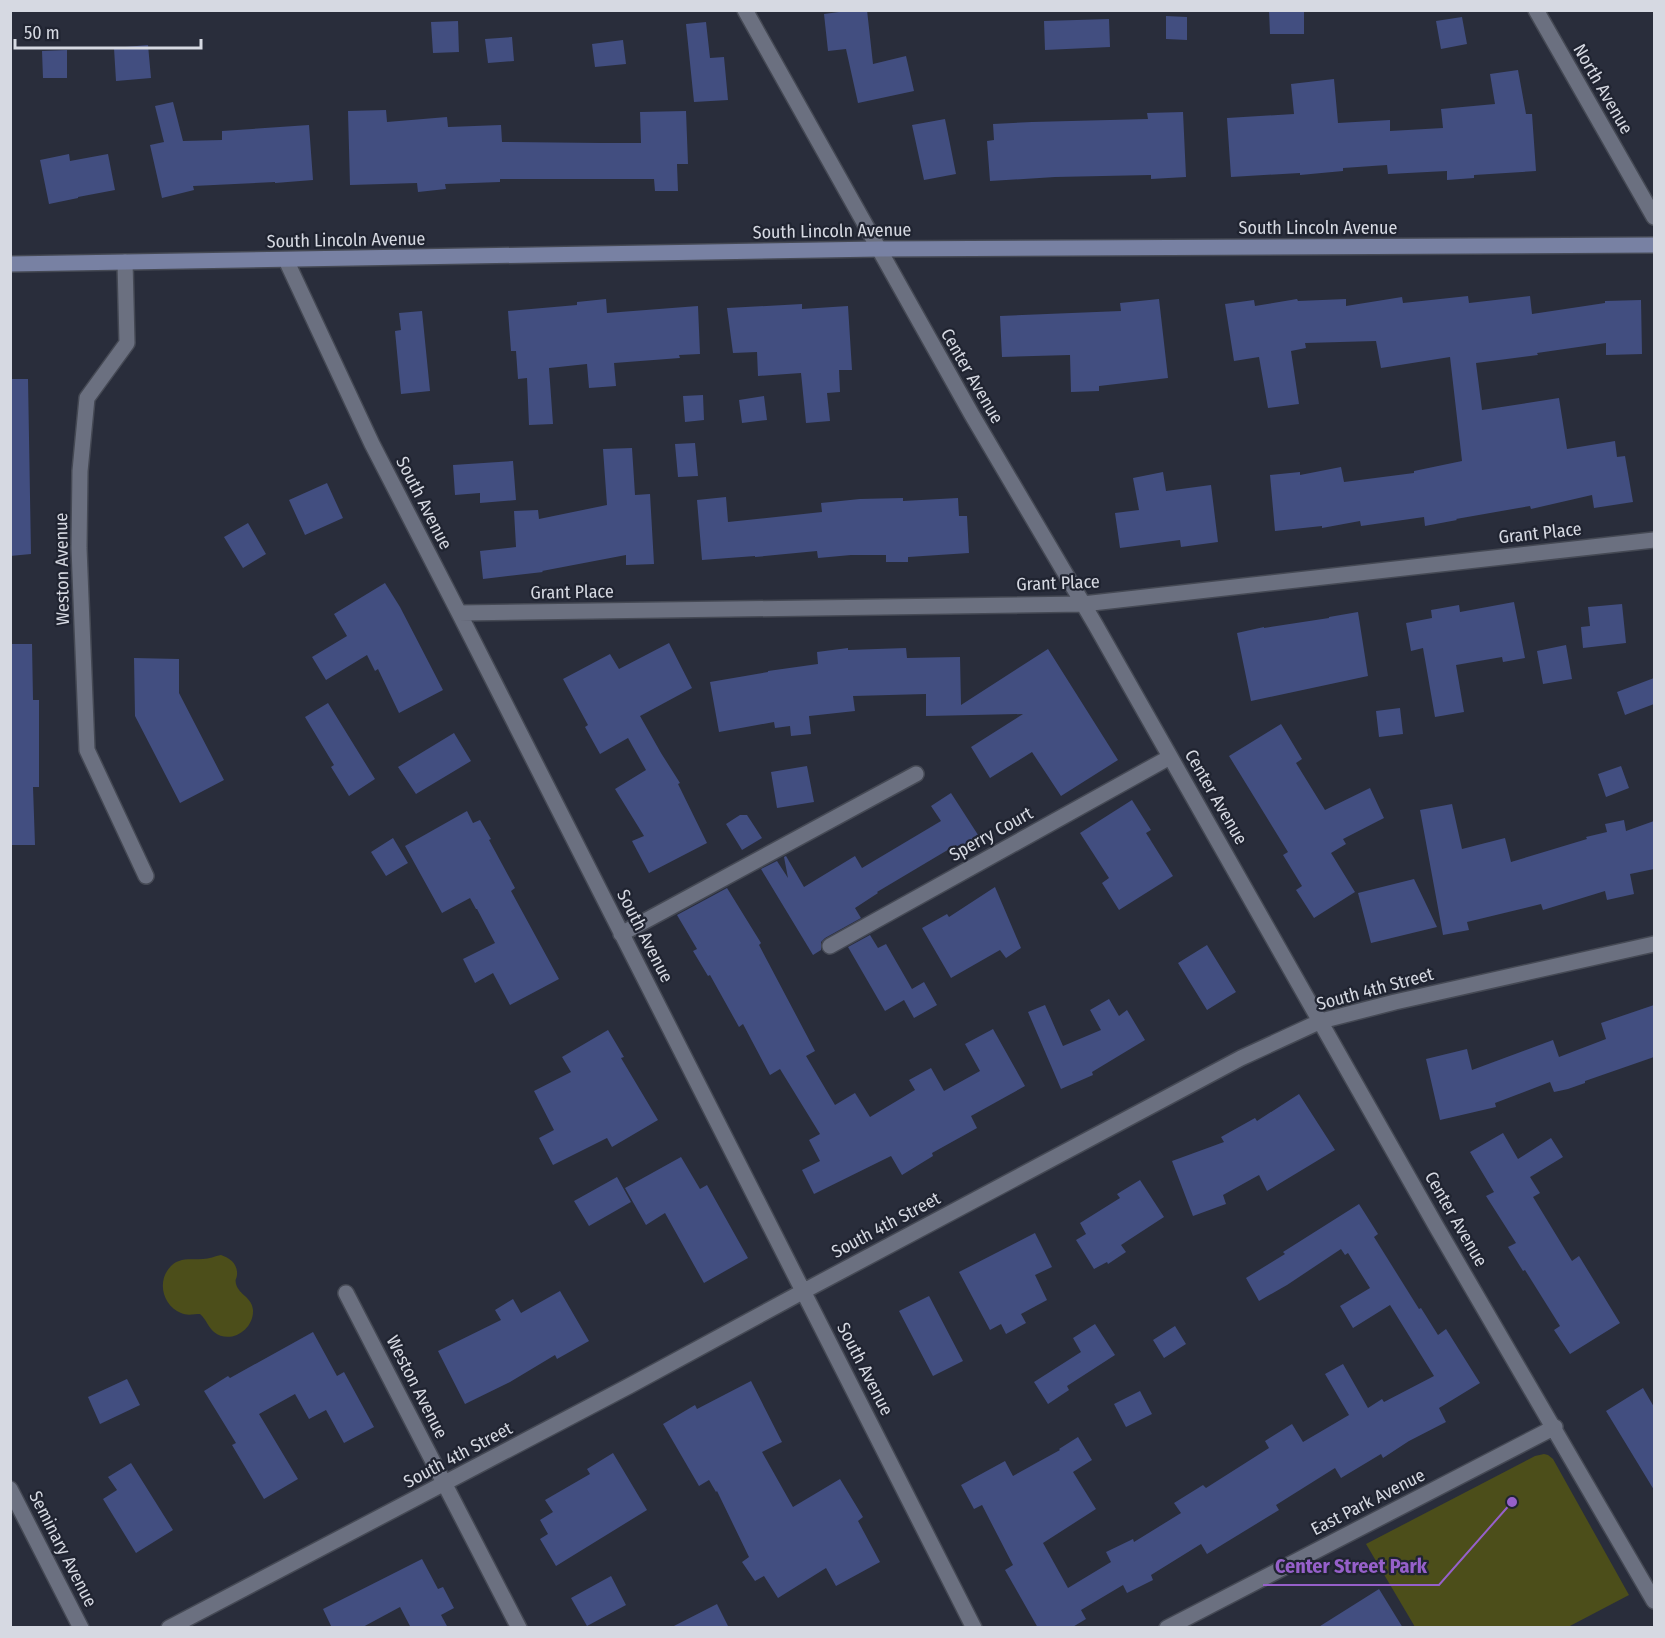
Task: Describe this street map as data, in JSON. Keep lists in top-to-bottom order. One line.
{"streets":{"street":["North Avenue","South Lincoln Avenue","Center Avenue","South Avenue","Grant Place","Weston Avenue","Sperry Court","South 4th Street","East Park Avenue","Seminary Avenue"]},"crossings":[["South Lincoln Avenue","Center Avenue"],["South Lincoln Avenue","South Avenue"],["South Lincoln Avenue","Weston Avenue"],["Center Avenue","Grant Place"],["Center Avenue","Sperry Court"],["Center Avenue","South 4th Street"],["Center Avenue","East Park Avenue"],["South Avenue","Grant Place"],["South Avenue","South 4th Street"],["Weston Avenue","South 4th Street"]],"places":["Center Street Park"],"scale_bar":"50 m"}
